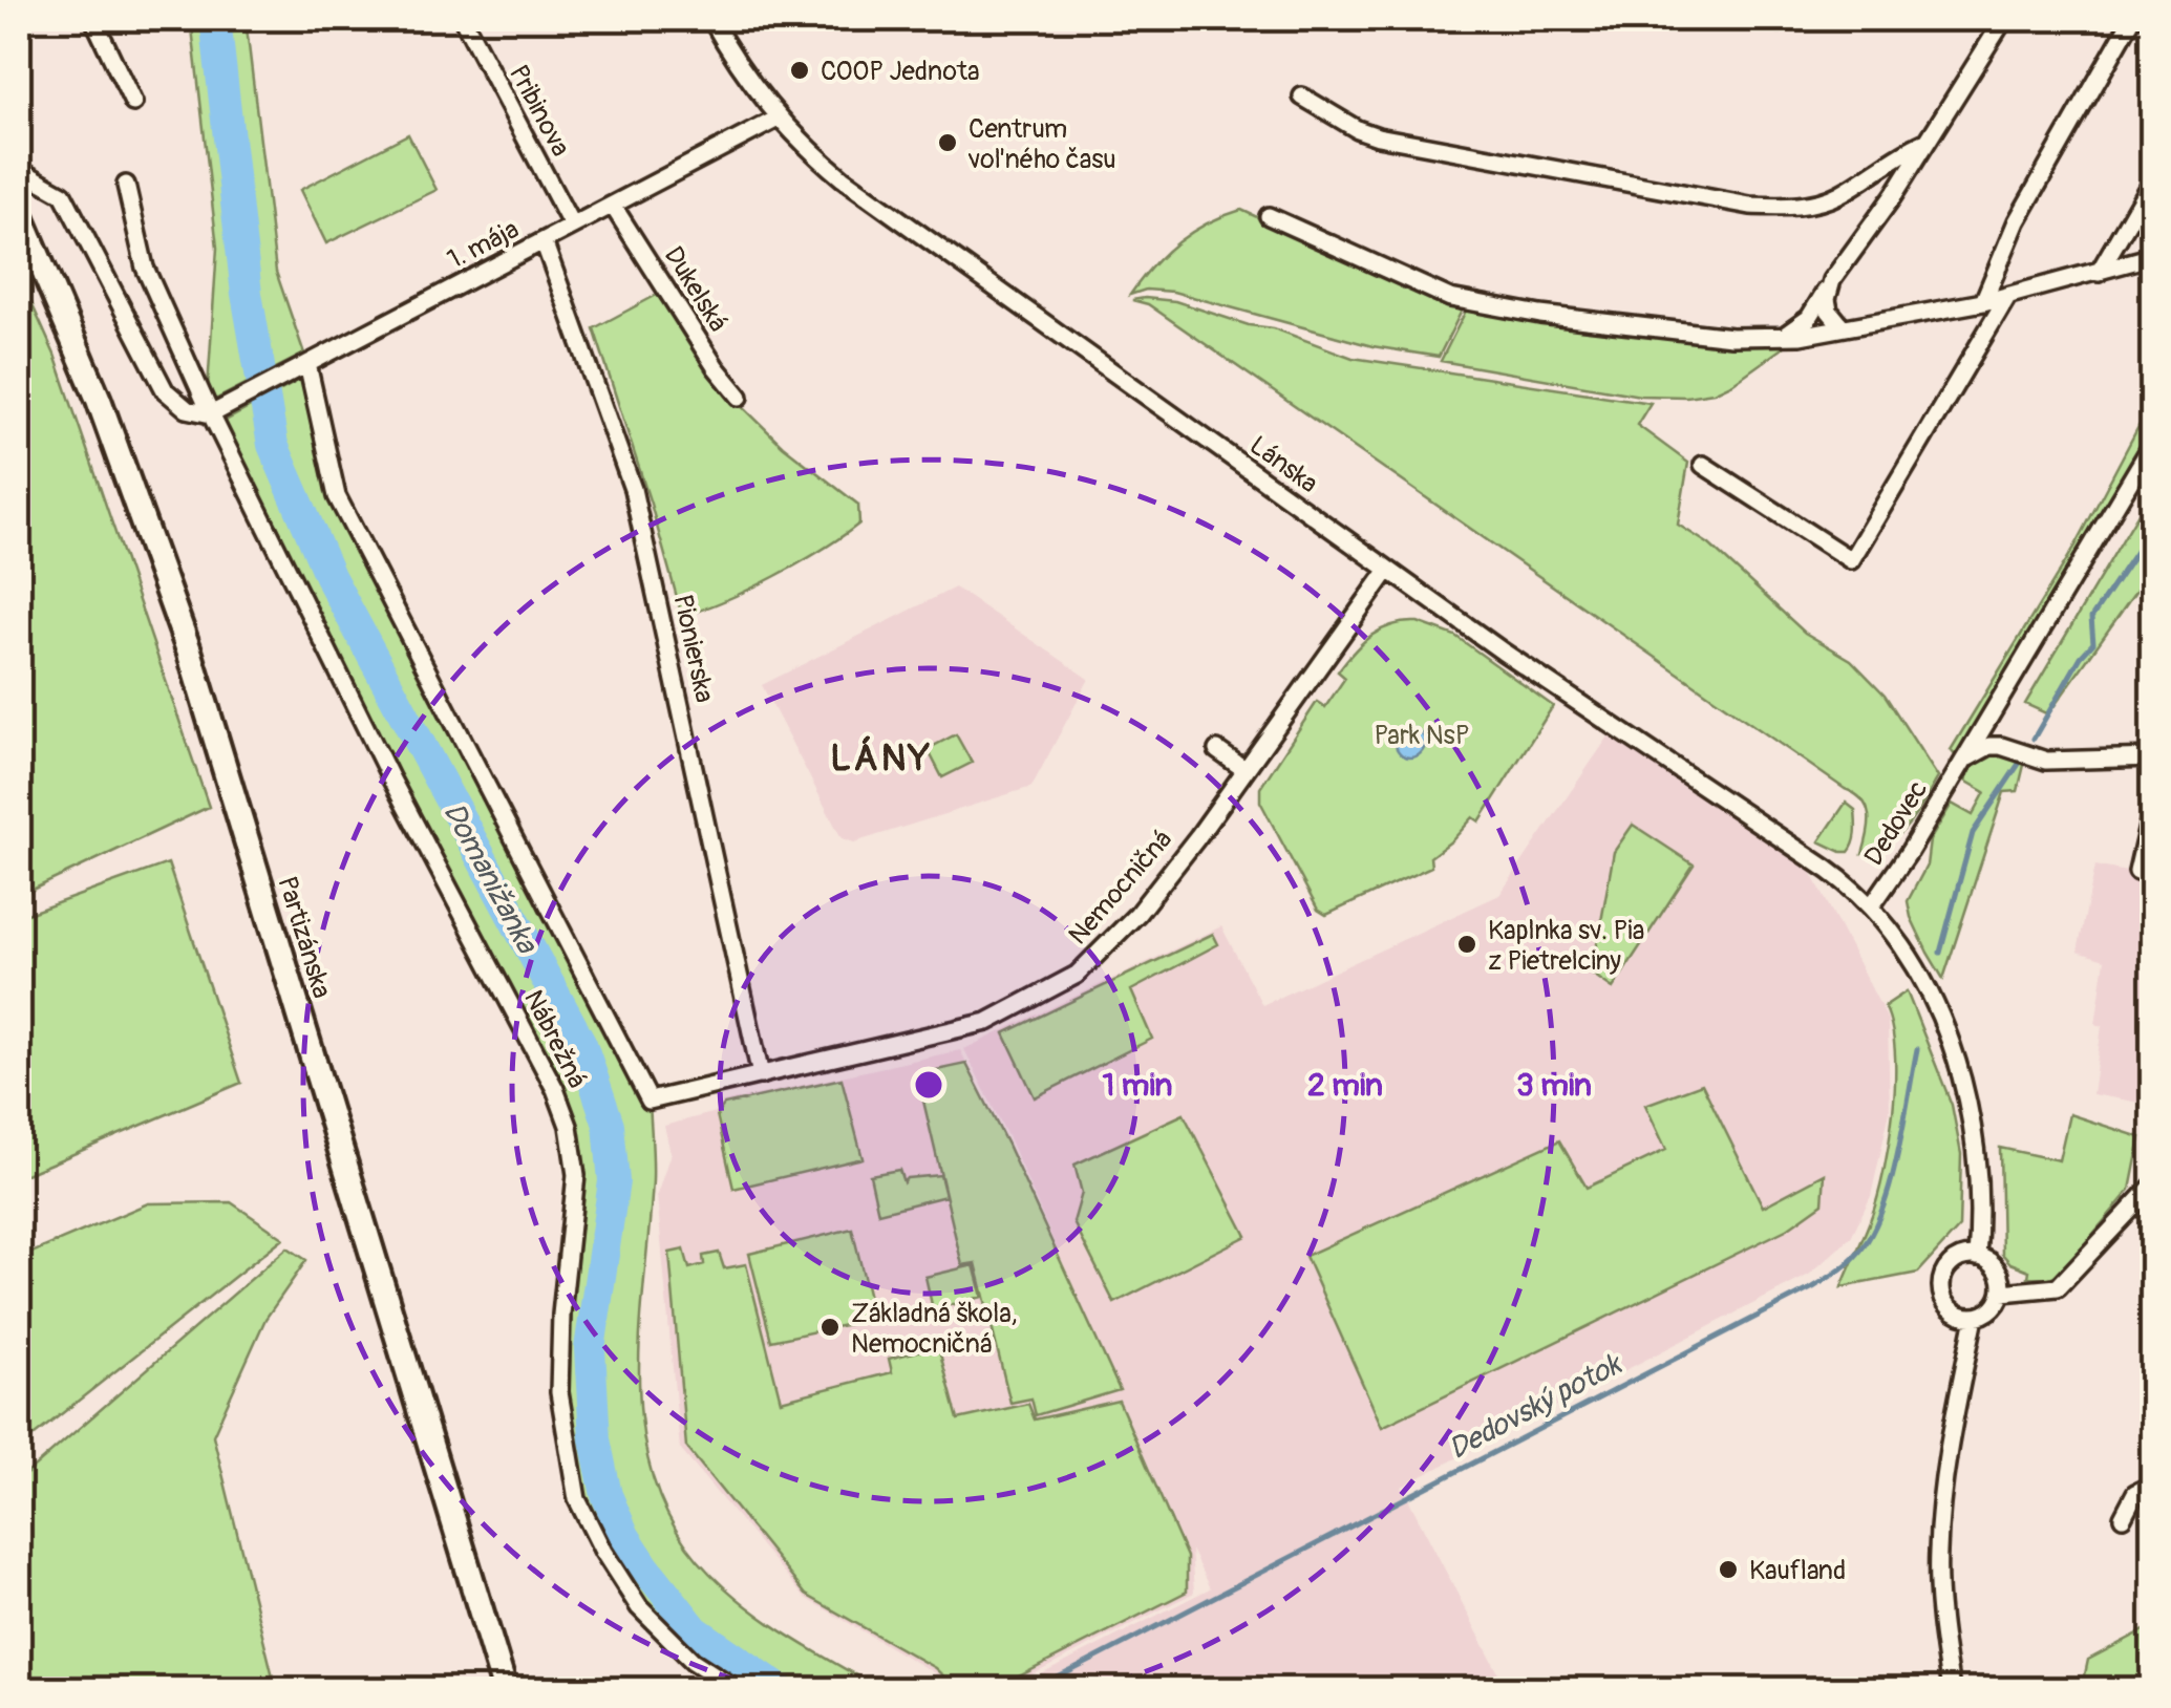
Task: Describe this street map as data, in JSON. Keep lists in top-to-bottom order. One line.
{"streets":{"main road":["Partizánska"],"street":["Pribinova","1. mája","Dukelská","Lánska","Pionierska","Dedovec","Nemocničná","Nábrežná"]},"crossings":[["Pribinova","1. mája"],["1. mája","Dukelská"],["1. mája","Lánska"],["1. mája","Pionierska"],["1. mája","Nábrežná"],["Lánska","Dedovec"],["Lánska","Nemocničná"],["Pionierska","Nemocničná"],["Nemocničná","Nábrežná"]],"districts":["LÁNY"],"water":["Domanižanka","Dedovský potok"],"parks":["Park NsP"],"places":["COOP Jednota","Centrum voľného času","Kaplnka sv. Pia z Pietrelciny","Základná škola, Nemocničná","Kaufland"],"rings":["1 min","2 min","3 min"]}
